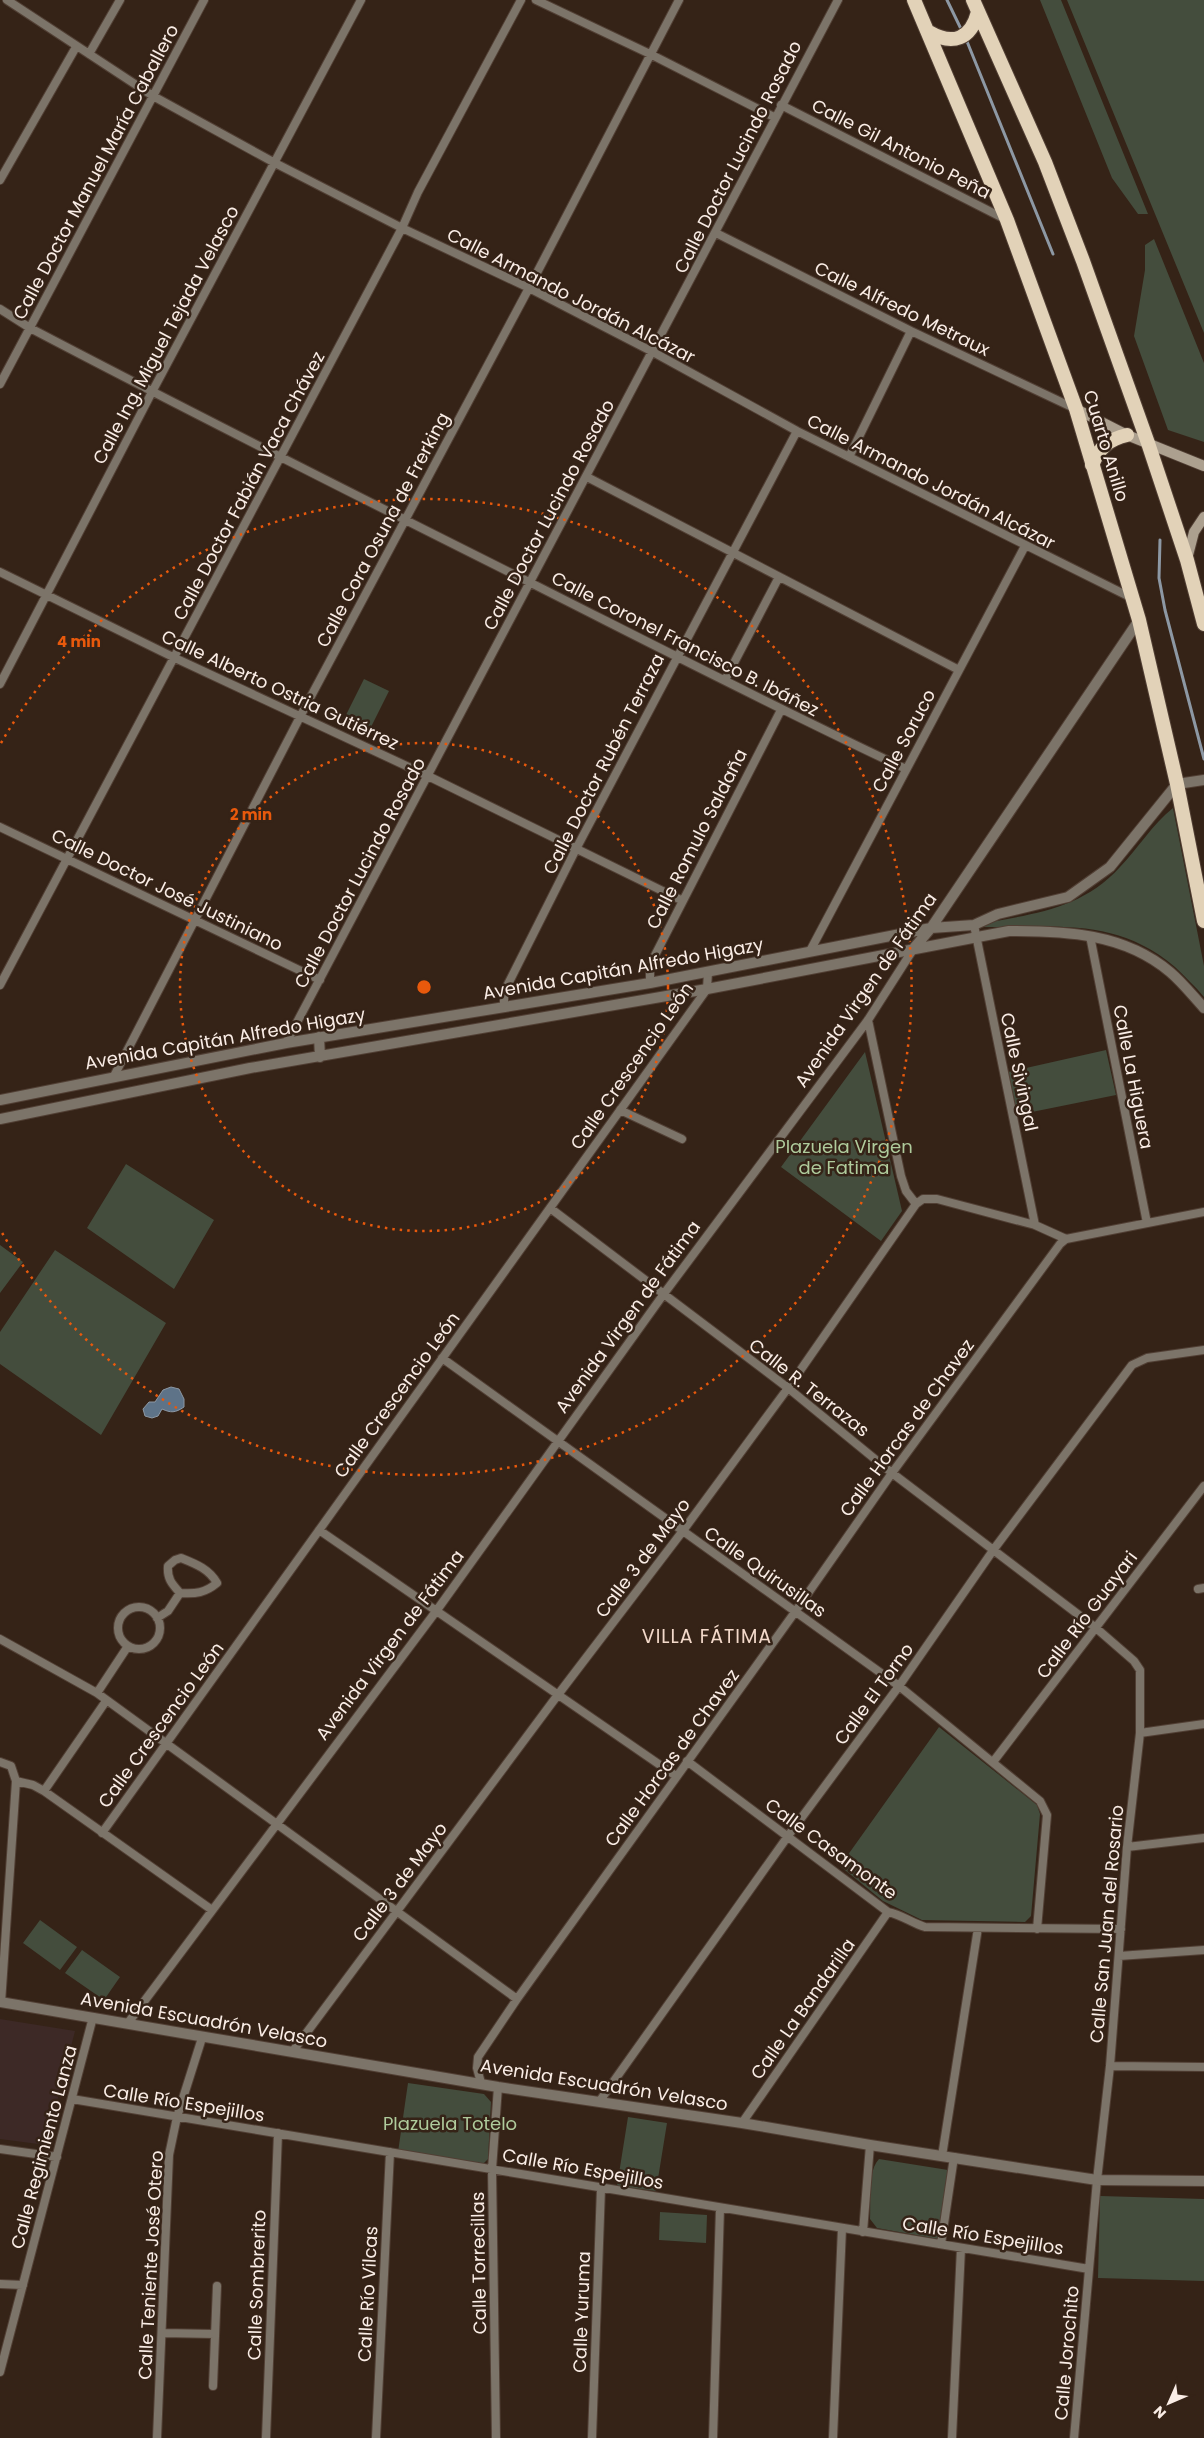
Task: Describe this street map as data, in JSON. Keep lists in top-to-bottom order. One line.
{"streets":{"highway":["Cuarto Anillo"],"street":["Calle Gil Antonio Peña","Calle Doctor Lucindo Rosado","Calle Doctor Manuel María Caballero","Calle Armando Jordán Alcázar","Calle Alfredo Metraux","Calle Ing. Miguel Tejada Velasco","Calle Doctor Fabián Vaca Chávez","Calle Cora Osuna de Frerking","Calle Coronel Francisco B. Ibáñez","Calle Alberto Ostria Gutiérrez","Calle Soruco","Calle Doctor Rubén Terraza","Calle Romulo Saldaña","Calle Doctor José Justiniano","Avenida Capitán Alfredo Higazy","Avenida Virgen de Fátima","Calle Crescencio León","Calle Sivingal","Calle La Higuera","Calle R. Terrazas","Calle Horcas de Chavez","Calle 3 de Mayo","Calle Quirusillas","Calle Río Guayari","Calle El Torno","Calle Casamonte","Calle San Juan del Rosario","Calle La Bandarilla","Avenida Escuadrón Velasco","Calle Río Espejillos","Calle Regimiento Lanza","Calle Torrecillas","Calle Teniente José Otero","Calle Sombrerito","Calle Río Vilcas","Calle Yuruma","Calle Jorochito"]},"crossings":[["Calle Gil Antonio Peña","Calle Doctor Lucindo Rosado"],["Calle Gil Antonio Peña","Cuarto Anillo"],["Calle Doctor Lucindo Rosado","Calle Armando Jordán Alcázar"],["Calle Doctor Lucindo Rosado","Calle Alfredo Metraux"],["Calle Doctor Lucindo Rosado","Calle Coronel Francisco B. Ibáñez"],["Calle Doctor Lucindo Rosado","Calle Alberto Ostria Gutiérrez"],["Calle Doctor Lucindo Rosado","Calle Doctor José Justiniano"],["Calle Doctor Lucindo Rosado","Avenida Capitán Alfredo Higazy"],["Calle Doctor Manuel María Caballero","Calle Armando Jordán Alcázar"],["Calle Doctor Manuel María Caballero","Calle Coronel Francisco B. Ibáñez"],["Calle Armando Jordán Alcázar","Calle Ing. Miguel Tejada Velasco"],["Calle Armando Jordán Alcázar","Cuarto Anillo"],["Calle Armando Jordán Alcázar","Calle Doctor Fabián Vaca Chávez"],["Calle Armando Jordán Alcázar","Calle Cora Osuna de Frerking"],["Calle Armando Jordán Alcázar","Calle Soruco"],["Calle Armando Jordán Alcázar","Calle Doctor Rubén Terraza"],["Calle Alfredo Metraux","Cuarto Anillo"],["Calle Ing. Miguel Tejada Velasco","Calle Coronel Francisco B. Ibáñez"],["Calle Ing. Miguel Tejada Velasco","Calle Alberto Ostria Gutiérrez"],["Cuarto Anillo","Avenida Capitán Alfredo Higazy"],["Cuarto Anillo","Avenida Virgen de Fátima"],["Calle Doctor Fabián Vaca Chávez","Calle Coronel Francisco B. Ibáñez"],["Calle Doctor Fabián Vaca Chávez","Calle Alberto Ostria Gutiérrez"],["Calle Doctor Fabián Vaca Chávez","Calle Doctor José Justiniano"],["Calle Cora Osuna de Frerking","Calle Coronel Francisco B. Ibáñez"],["Calle Cora Osuna de Frerking","Calle Alberto Ostria Gutiérrez"],["Calle Cora Osuna de Frerking","Calle Doctor José Justiniano"],["Calle Cora Osuna de Frerking","Avenida Capitán Alfredo Higazy"],["Calle Coronel Francisco B. Ibáñez","Calle Soruco"],["Calle Coronel Francisco B. Ibáñez","Calle Doctor Rubén Terraza"],["Calle Coronel Francisco B. Ibáñez","Calle Romulo Saldaña"],["Calle Alberto Ostria Gutiérrez","Calle Doctor Rubén Terraza"],["Calle Alberto Ostria Gutiérrez","Calle Romulo Saldaña"],["Calle Soruco","Avenida Capitán Alfredo Higazy"],["Calle Doctor Rubén Terraza","Avenida Capitán Alfredo Higazy"],["Calle Romulo Saldaña","Avenida Capitán Alfredo Higazy"],["Avenida Capitán Alfredo Higazy","Avenida Virgen de Fátima"],["Avenida Capitán Alfredo Higazy","Calle Crescencio León"],["Avenida Capitán Alfredo Higazy","Calle Sivingal"],["Avenida Capitán Alfredo Higazy","Calle La Higuera"],["Avenida Virgen de Fátima","Calle R. Terrazas"],["Avenida Virgen de Fátima","Calle Quirusillas"],["Avenida Virgen de Fátima","Avenida Escuadrón Velasco"],["Calle Crescencio León","Calle R. Terrazas"],["Calle Crescencio León","Calle Quirusillas"],["Calle R. Terrazas","Calle Horcas de Chavez"],["Calle R. Terrazas","Calle 3 de Mayo"],["Calle R. Terrazas","Calle Río Guayari"],["Calle R. Terrazas","Calle El Torno"],["Calle R. Terrazas","Calle San Juan del Rosario"],["Calle Horcas de Chavez","Calle Quirusillas"],["Calle Horcas de Chavez","Calle Casamonte"],["Calle Horcas de Chavez","Avenida Escuadrón Velasco"],["Calle 3 de Mayo","Calle Quirusillas"],["Calle 3 de Mayo","Avenida Escuadrón Velasco"],["Calle Quirusillas","Calle Río Guayari"],["Calle Quirusillas","Calle El Torno"],["Calle Quirusillas","Calle Casamonte"],["Calle El Torno","Calle Casamonte"],["Calle El Torno","Avenida Escuadrón Velasco"],["Calle Casamonte","Calle San Juan del Rosario"],["Calle Casamonte","Calle La Bandarilla"],["Calle San Juan del Rosario","Avenida Escuadrón Velasco"],["Calle San Juan del Rosario","Calle Jorochito"],["Calle La Bandarilla","Avenida Escuadrón Velasco"],["Avenida Escuadrón Velasco","Calle Regimiento Lanza"],["Avenida Escuadrón Velasco","Calle Torrecillas"],["Avenida Escuadrón Velasco","Calle Teniente José Otero"],["Avenida Escuadrón Velasco","Calle Jorochito"],["Calle Río Espejillos","Calle Regimiento Lanza"],["Calle Río Espejillos","Calle Torrecillas"],["Calle Río Espejillos","Calle Teniente José Otero"],["Calle Río Espejillos","Calle Sombrerito"],["Calle Río Espejillos","Calle Río Vilcas"],["Calle Río Espejillos","Calle Yuruma"],["Calle Río Espejillos","Calle Jorochito"]],"districts":["VILLA FÁTIMA"],"parks":["Plazuela Virgen de Fatima","Plazuela Totelo"],"north":"bottom left","rings":["4 min","2 min"]}
